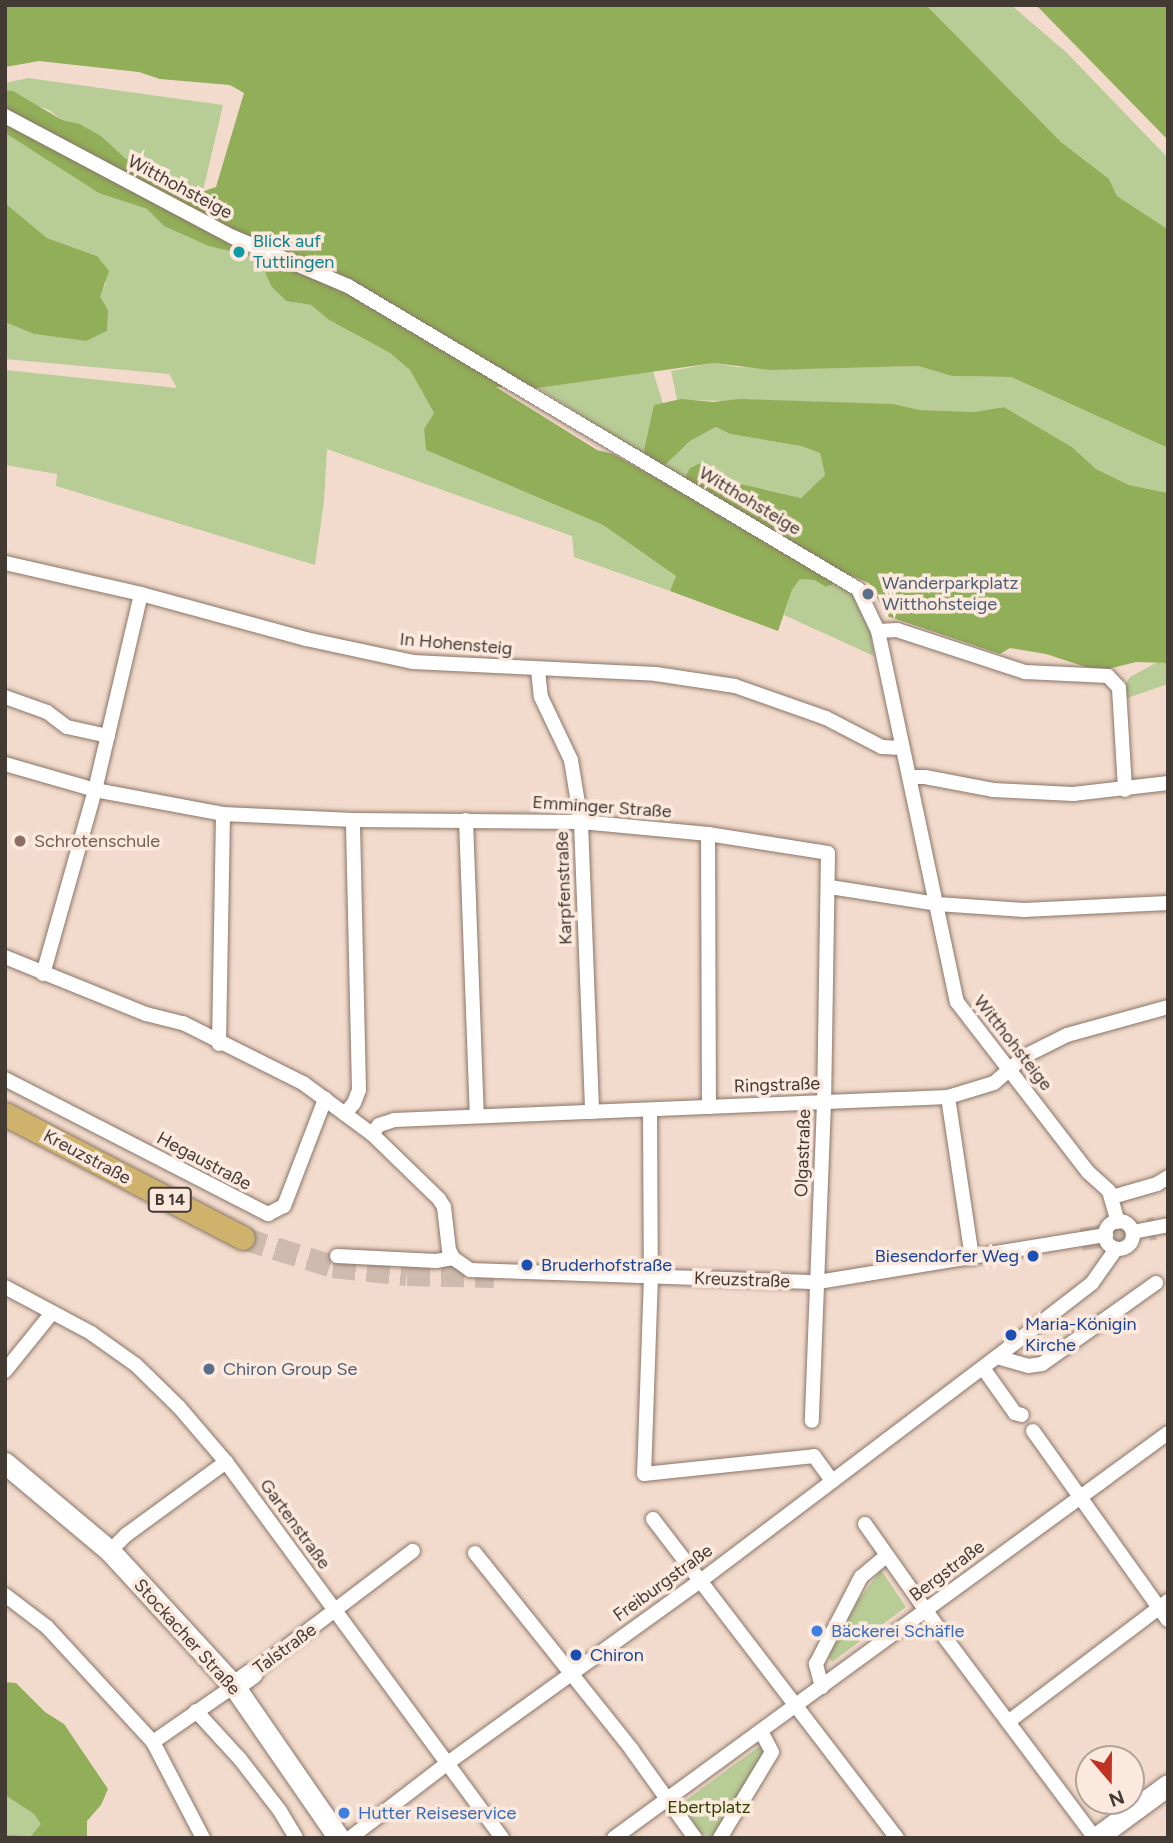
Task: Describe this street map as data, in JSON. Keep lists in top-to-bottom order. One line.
{"streets":{"main road":["Kreuzstraße","B 14"],"street":["Witthohsteige","In Hohensteig","Emminger Straße","Karpfenstraße","Ringstraße","Olgastraße","Hegaustraße","Gartenstraße","Bergstraße","Freiburgstraße","Stockacher Straße","Talstraße"]},"crossings":[["Witthohsteige","In Hohensteig"],["Witthohsteige","Ringstraße"],["In Hohensteig","Karpfenstraße"],["Emminger Straße","Karpfenstraße"],["Emminger Straße","Olgastraße"],["Karpfenstraße","Ringstraße"],["Ringstraße","Olgastraße"],["Olgastraße","Kreuzstraße"],["Kreuzstraße","Freiburgstraße"],["Gartenstraße","Freiburgstraße"],["Gartenstraße","Talstraße"],["Stockacher Straße","Talstraße"]],"parks":["Ebertplatz"],"places":["Blick auf Tuttlingen","Wanderparkplatz Witthohsteige","Schrotenschule","Biesendorfer Weg","Bruderhofstraße","Maria-Königin Kirche","Chiron Group Se","Bäckerei Schäfle","Chiron","Hutter Reiseservice"],"north":"bottom"}
